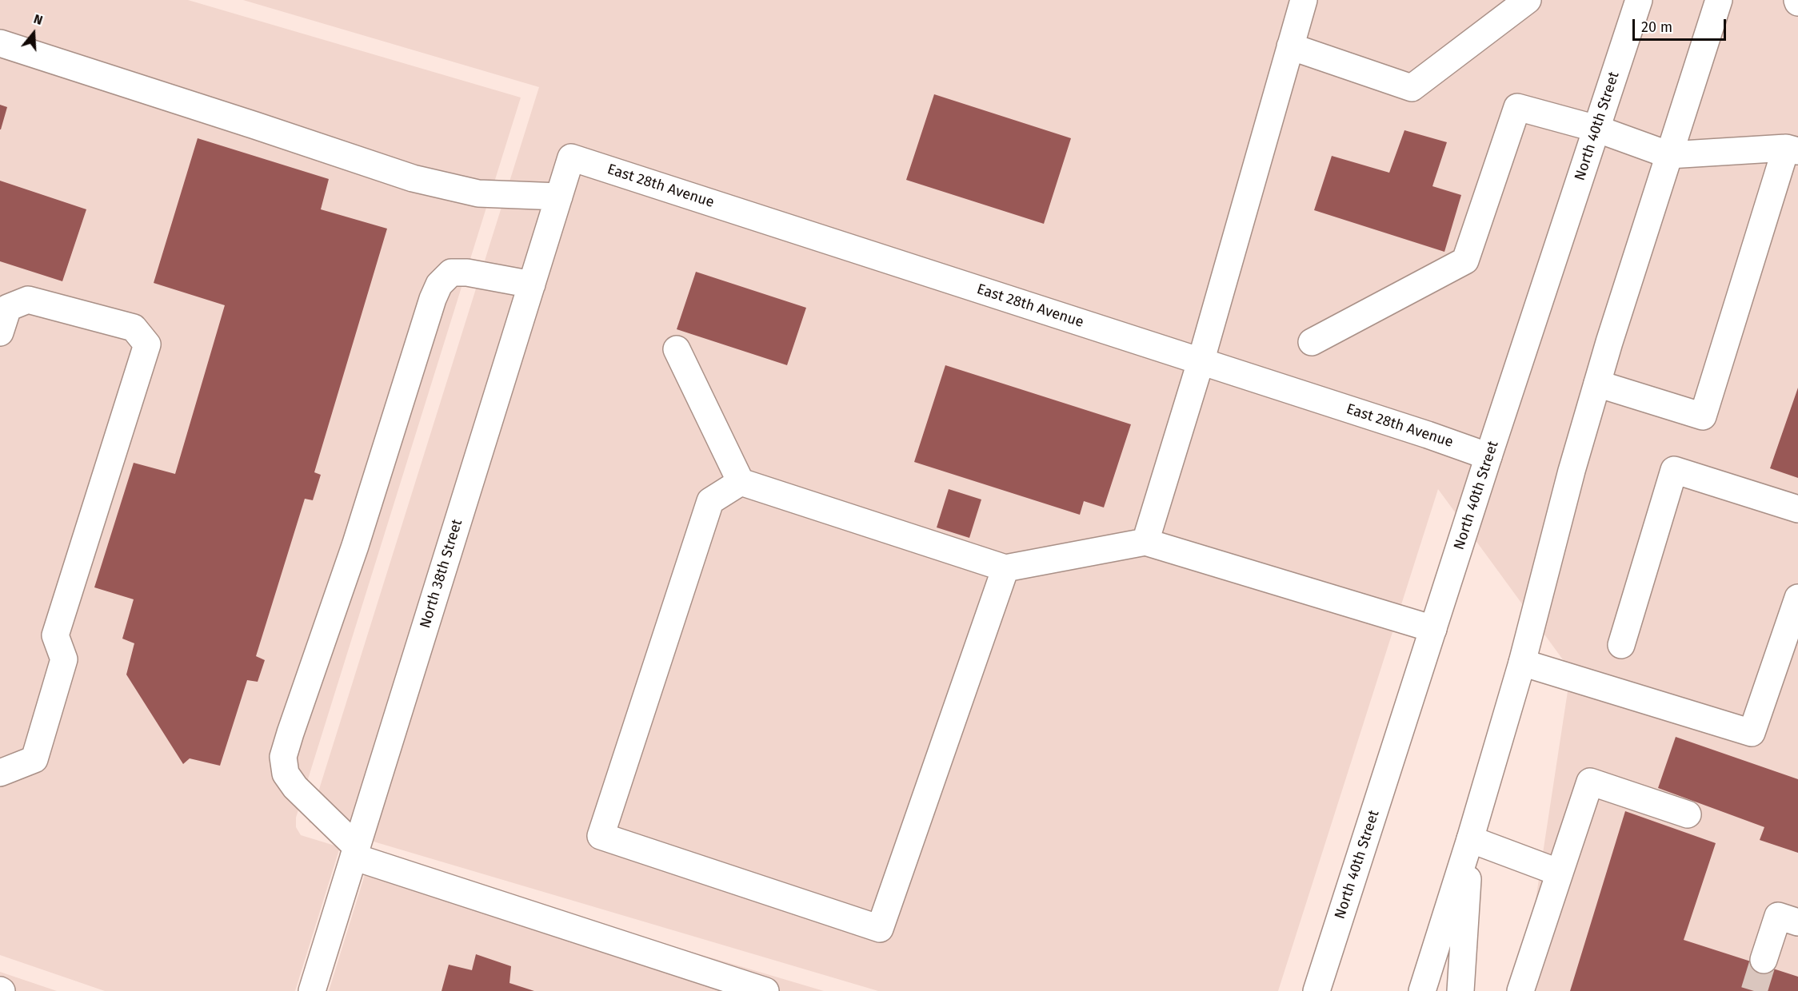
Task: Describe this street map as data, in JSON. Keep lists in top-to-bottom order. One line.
{"streets":{"main road":["North 40th Street","East 28th Avenue","North 38th Street"]},"crossings":[["North 40th Street","East 28th Avenue"],["East 28th Avenue","North 38th Street"]],"scale_bar":"20 m","north":"top"}
